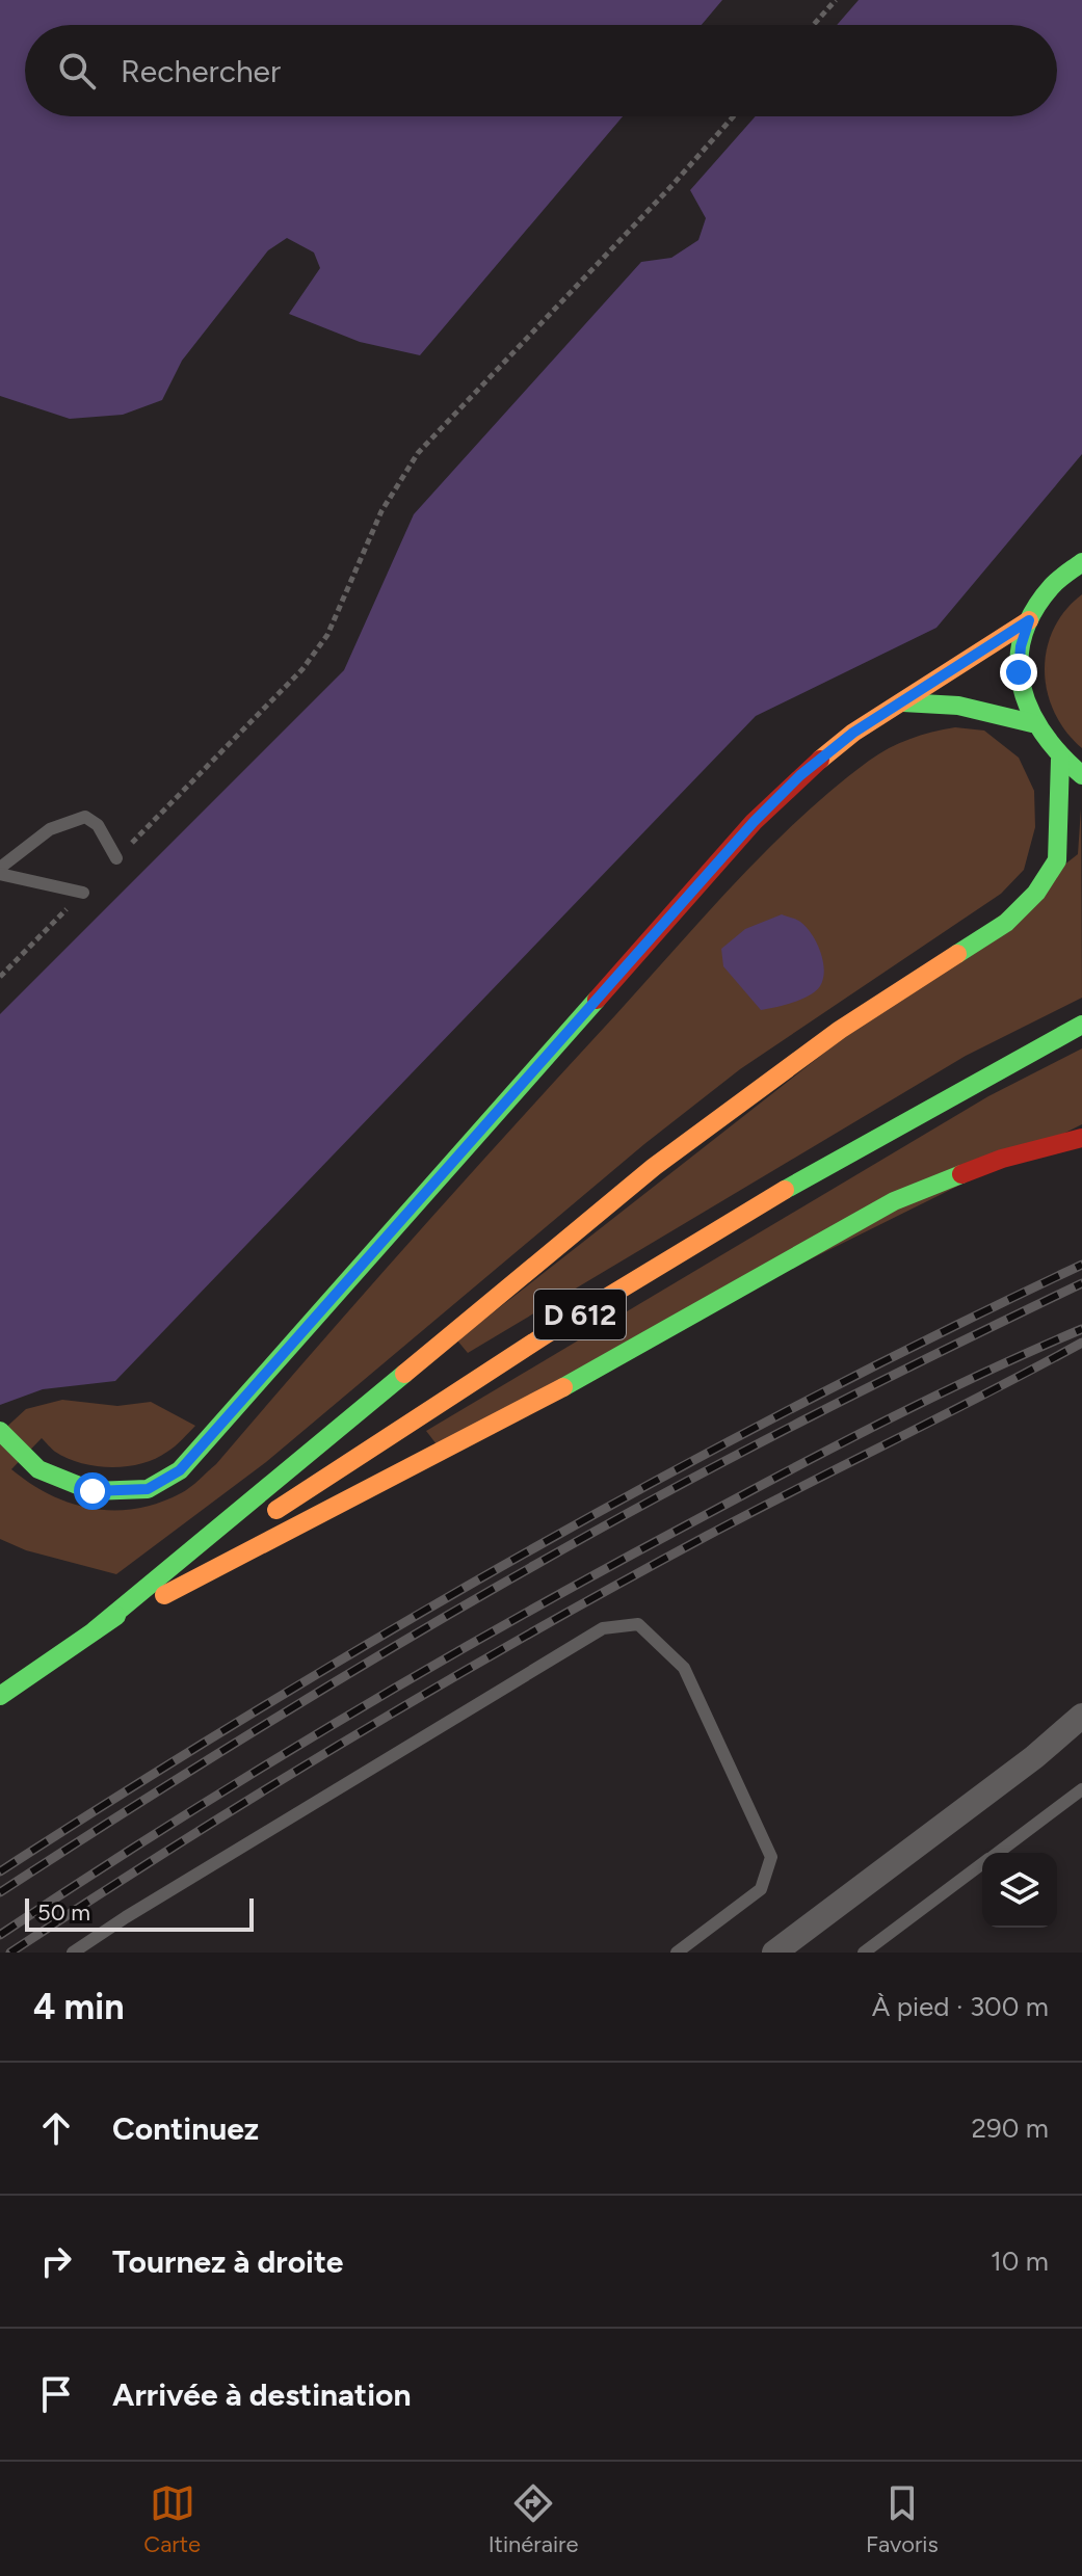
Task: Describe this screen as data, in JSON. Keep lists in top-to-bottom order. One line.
{"streets":{"main road":["D 612"]},"scale_bar":"50 m","page":{"search":"Rechercher","scale":"50 m","heading":["4 min","À pied · 300 m"],"list":[["Continuez","290 m"],["Tournez à droite","10 m"],"Arrivée à destination"],"nav":["Carte","Itinéraire","Favoris"]}}
